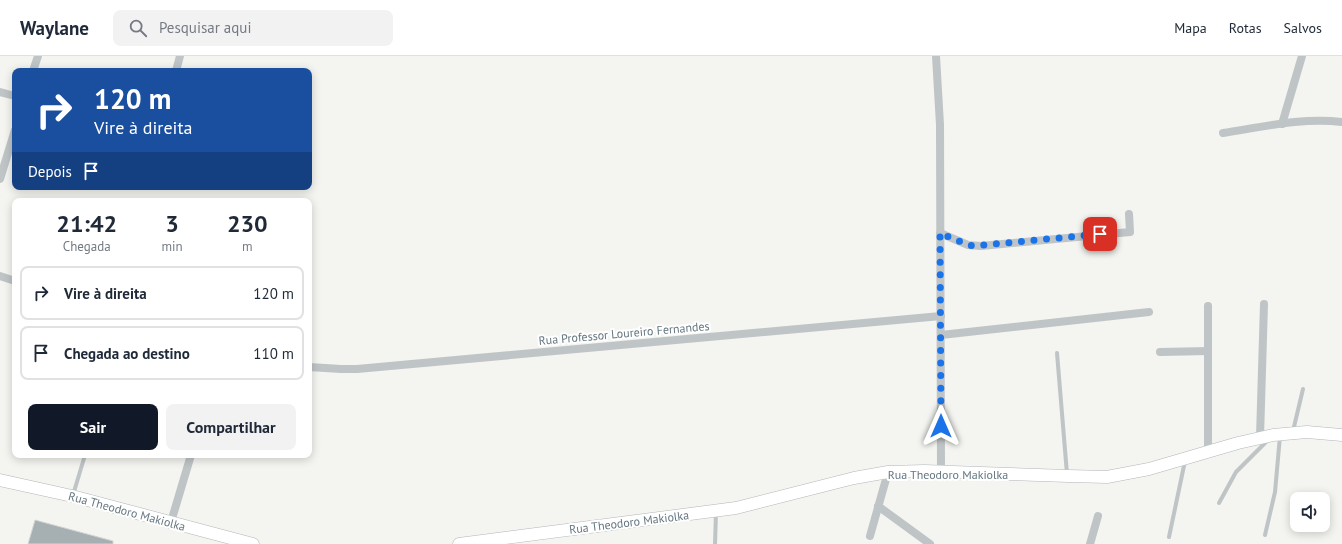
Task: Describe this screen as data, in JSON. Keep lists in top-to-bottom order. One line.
{"streets":{"main road":["Rua Theodoro Makiolka"],"street":["Rua Professor Loureiro Fernandes"]},"page":{"header":"Waylane","search":"Pesquisar aqui","nav":["Mapa","Rotas","Salvos"],"turn":["120 m","Vire à direita"],"then":"Depois","eta":["21:42","Chegada","3","min","230","m"],"list":[{"name":"Vire à direita","value":"120 m"},{"name":"Chegada ao destino","value":"110 m"}],"buttons":["Sair","Compartilhar"]}}
